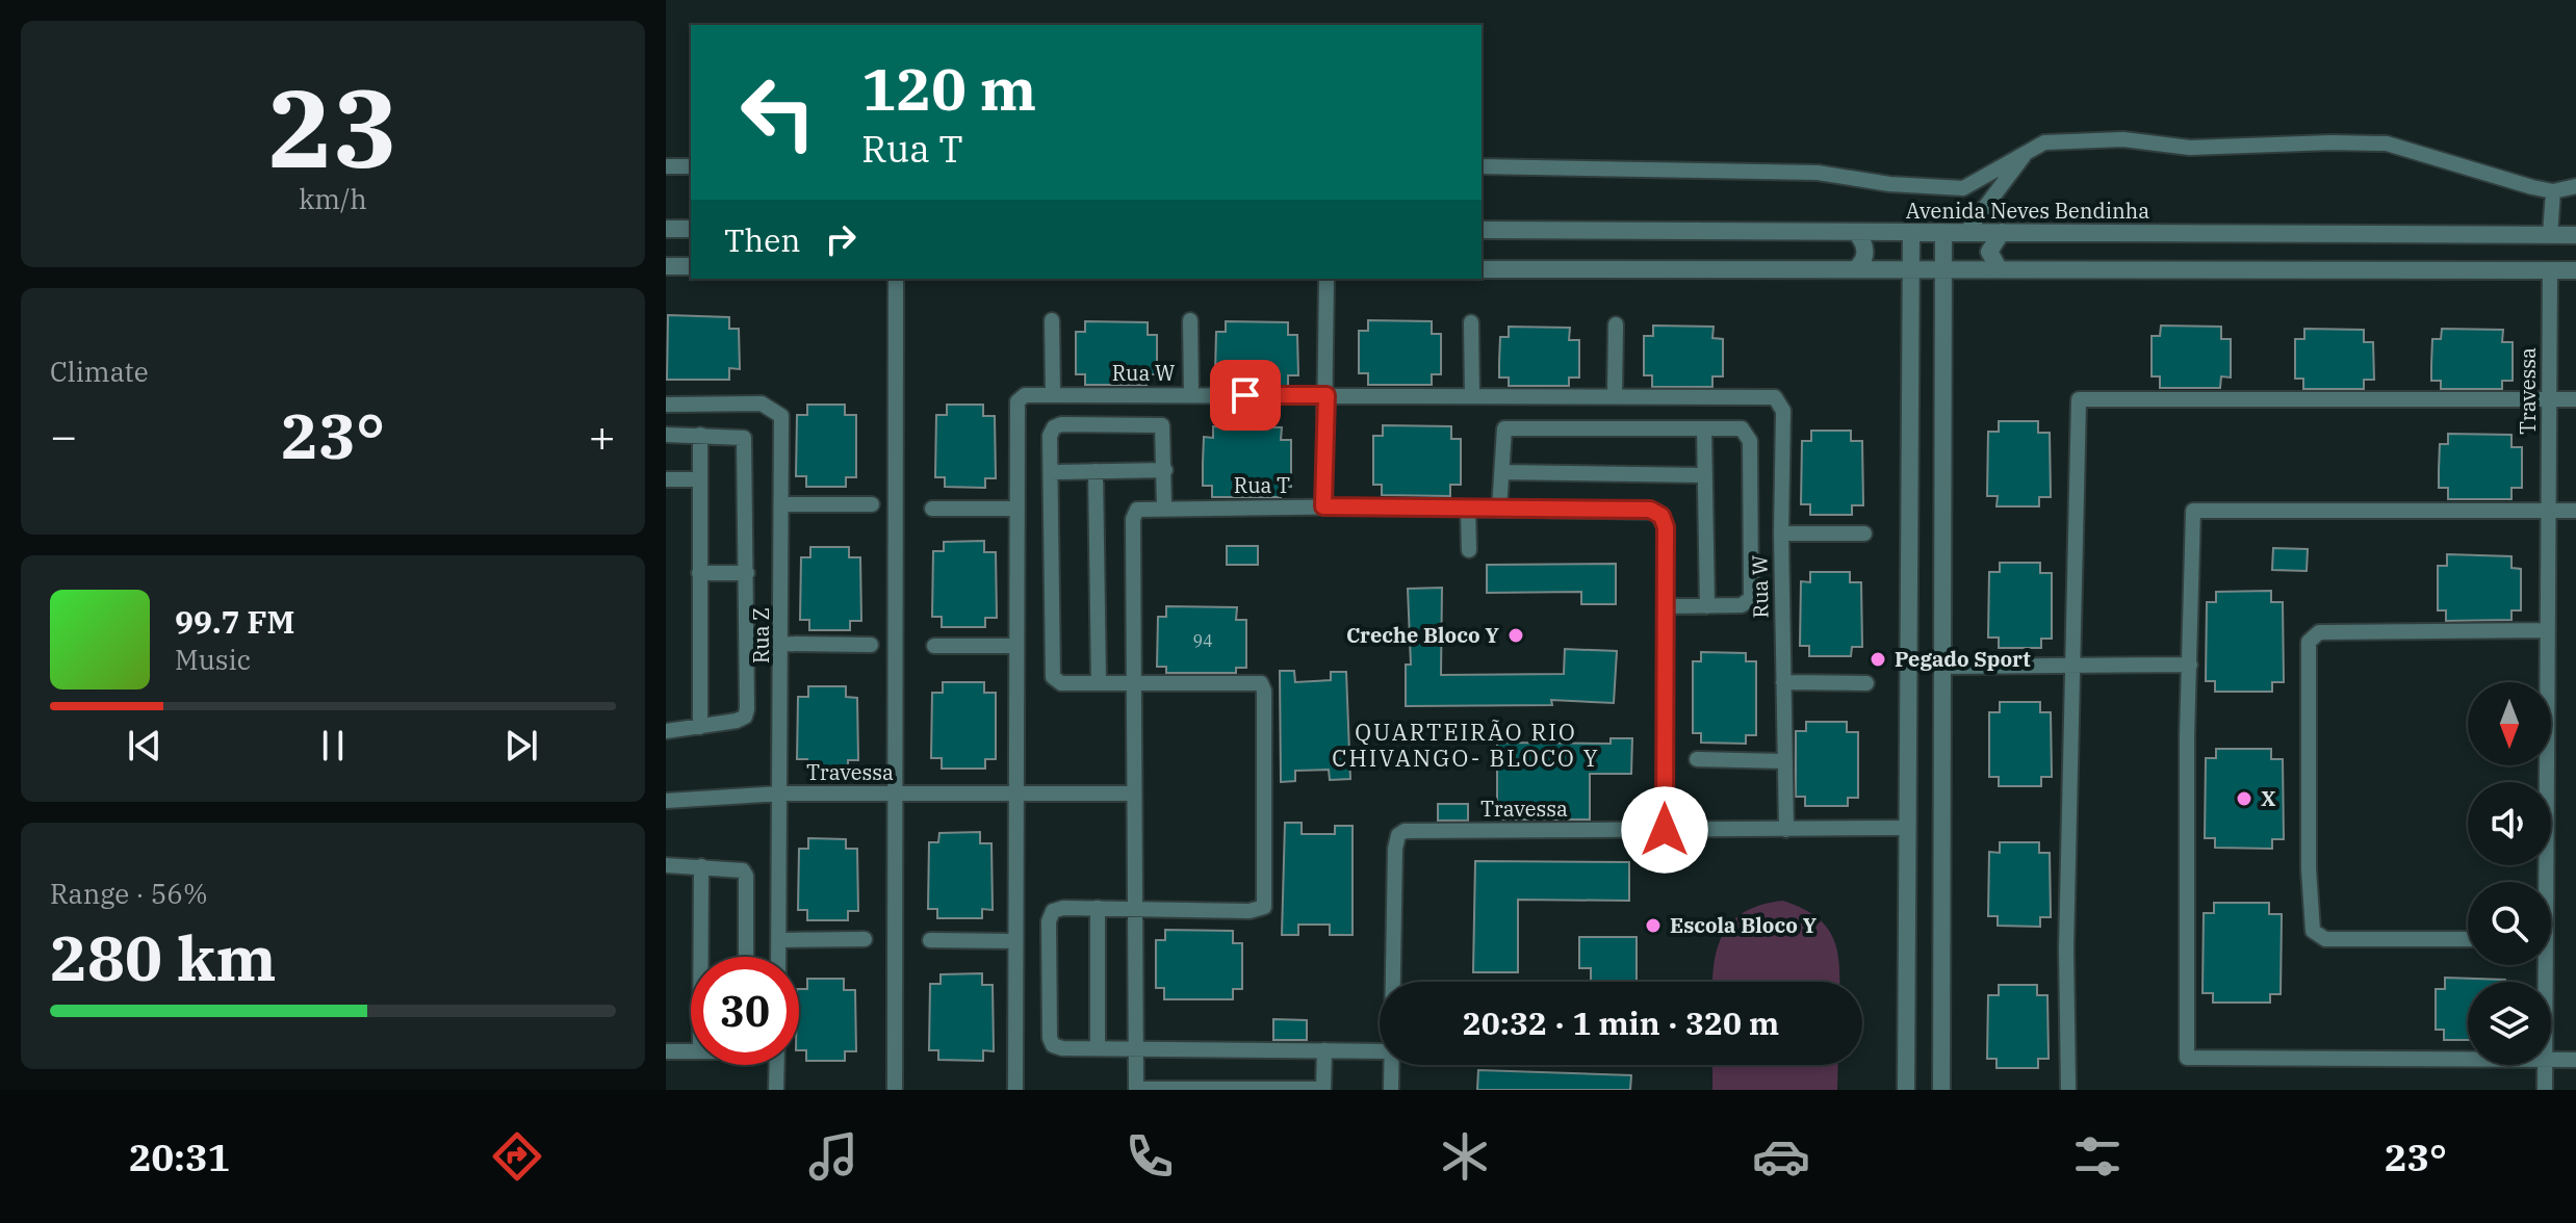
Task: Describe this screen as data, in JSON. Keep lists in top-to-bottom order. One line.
{"streets":{"street":["Avenida Neves Bendinha","Rua W","Travessa","Rua T","Rua Z"]},"crossings":[["Rua W","Travessa"],["Travessa","Rua T"],["Travessa","Rua Z"]],"districts":["QUARTEIRÃO RIO CHIVANGO- BLOCO Y"],"places":["Creche Bloco Y","Pegado Sport","X","Escola Bloco Y"],"house_numbers":["94"],"north":"bottom","page":{"tile":[["23","km/h"],"Climate",["Range · 56%","280 km"]],"turn":["120 m","Rua T"],"then":"Then","heat":["−","23°","+"],"song":["99.7 FM","Music"],"limit":"30","trip":"20:32 · 1 min · 320 m","tabs":["20:31","23°"]}}
